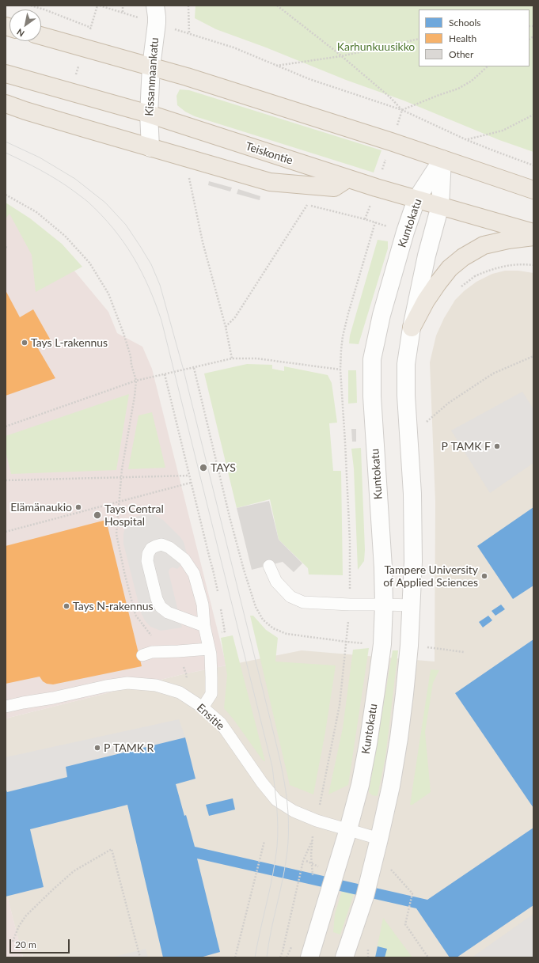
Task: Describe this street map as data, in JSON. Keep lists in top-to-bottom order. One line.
{"streets":{"highway":["Teiskontie"],"street":["Kissanmaankatu","Kuntokatu"],"lane":["Ensitie"]},"crossings":[["Kissanmaankatu","Teiskontie"],["Teiskontie","Kuntokatu"],["Kuntokatu","Ensitie"]],"parks":["Karhunkuusikko"],"places":["Tays L-rakennus","P TAMK F","TAYS","Elämänaukio","Tays Central Hospital","Tampere University of Applied Sciences","Tays N-rakennus","P TAMK R"],"legend":["Schools","Health","Other"],"scale_bar":"20 m","north":"bottom left"}
